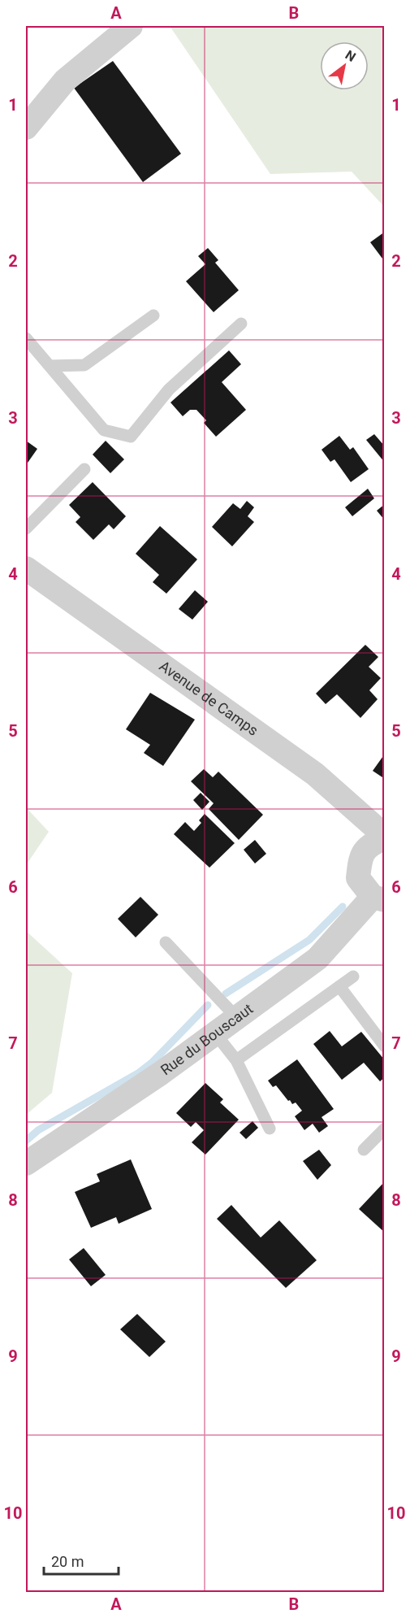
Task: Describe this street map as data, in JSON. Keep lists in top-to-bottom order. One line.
{"streets":{"street":["Avenue de Camps","Rue du Bouscaut"]},"scale_bar":"20 m","north":"top right","grid":{"columns":["A","B"],"rows":["1","2","3","4","5","6","7","8","9","10"]}}
